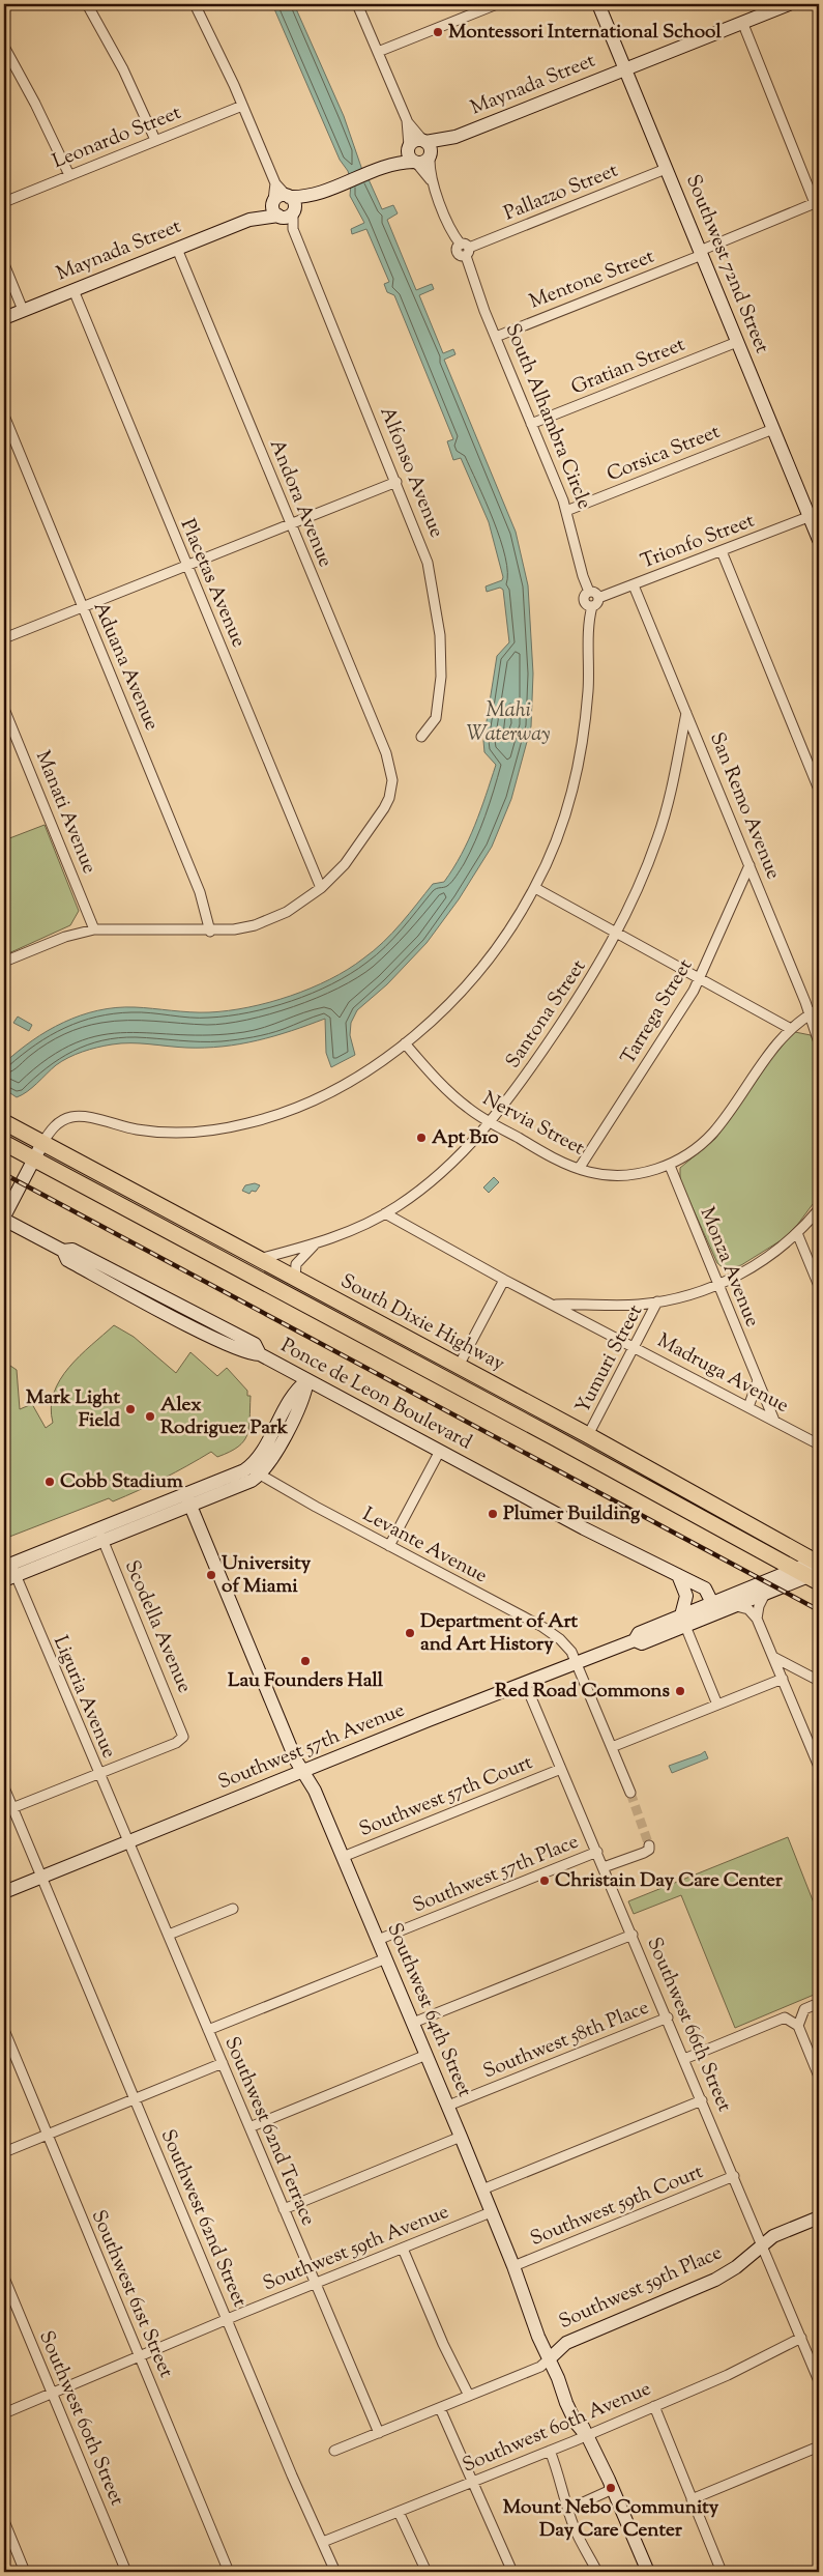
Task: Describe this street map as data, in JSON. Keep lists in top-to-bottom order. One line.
{"streets":{"highway":["South Dixie Highway"],"street":["Maynada Street","Leonardo Street","Pallazzo Street","Southwest 72nd Street","Mentone Street","Gratian Street","South Alhambra Circle","Corsica Street","Alfonso Avenue","Andora Avenue","Trionfo Street","Placetas Avenue","Aduana Avenue","San Remo Avenue","Manati Avenue","Tarrega Street","Santona Street","Nervia Street","Monza Avenue","Yumuri Street","Madruga Avenue","Ponce de Leon Boulevard","Levante Avenue","Scodella Avenue","Liguria Avenue","Southwest 57th Avenue","Southwest 57th Court","Southwest 57th Place","Southwest 64th Street","Southwest 66th Street","Southwest 58th Place","Southwest 62nd Terrace","Southwest 59th Court","Southwest 62nd Street","Southwest 59th Avenue","Southwest 59th Place","Southwest 61st Street","Southwest 60th Street","Southwest 60th Avenue"]},"crossings":[["Maynada Street","Southwest 72nd Street"],["Maynada Street","Mentone Street"],["Maynada Street","South Alhambra Circle"],["Maynada Street","Alfonso Avenue"],["Maynada Street","Andora Avenue"],["Maynada Street","Placetas Avenue"],["Leonardo Street","Alfonso Avenue"],["Pallazzo Street","Southwest 72nd Street"],["Pallazzo Street","South Alhambra Circle"],["Southwest 72nd Street","Mentone Street"],["Southwest 72nd Street","Gratian Street"],["Southwest 72nd Street","Corsica Street"],["Southwest 72nd Street","Trionfo Street"],["Mentone Street","South Alhambra Circle"],["Gratian Street","South Alhambra Circle"],["South Alhambra Circle","Corsica Street"],["South Alhambra Circle","Trionfo Street"],["Andora Avenue","Placetas Avenue"],["Trionfo Street","San Remo Avenue"],["San Remo Avenue","Tarrega Street"],["San Remo Avenue","Santona Street"],["San Remo Avenue","Nervia Street"],["Tarrega Street","Nervia Street"],["Santona Street","Nervia Street"],["Santona Street","South Dixie Highway"],["Santona Street","Madruga Avenue"],["Nervia Street","Monza Avenue"],["Monza Avenue","Yumuri Street"],["Monza Avenue","Madruga Avenue"],["South Dixie Highway","Yumuri Street"],["South Dixie Highway","Southwest 57th Avenue"],["Yumuri Street","Madruga Avenue"],["Ponce de Leon Boulevard","Southwest 57th Avenue"],["Levante Avenue","Southwest 57th Avenue"],["Scodella Avenue","Liguria Avenue"],["Liguria Avenue","Southwest 57th Avenue"],["Liguria Avenue","Southwest 62nd Terrace"],["Southwest 57th Avenue","Southwest 64th Street"],["Southwest 57th Avenue","Southwest 66th Street"],["Southwest 57th Avenue","Southwest 62nd Terrace"],["Southwest 57th Avenue","Southwest 62nd Street"],["Southwest 57th Court","Southwest 64th Street"],["Southwest 57th Court","Southwest 66th Street"],["Southwest 57th Place","Southwest 64th Street"],["Southwest 57th Place","Southwest 66th Street"],["Southwest 64th Street","Southwest 58th Place"],["Southwest 64th Street","Southwest 59th Court"],["Southwest 64th Street","Southwest 59th Avenue"],["Southwest 64th Street","Southwest 59th Place"],["Southwest 64th Street","Southwest 60th Avenue"],["Southwest 66th Street","Southwest 58th Place"],["Southwest 66th Street","Southwest 59th Court"],["Southwest 66th Street","Southwest 59th Place"],["Southwest 66th Street","Southwest 60th Avenue"],["Southwest 62nd Terrace","Southwest 59th Avenue"],["Southwest 62nd Terrace","Southwest 59th Place"],["Southwest 62nd Street","Southwest 59th Avenue"],["Southwest 62nd Street","Southwest 60th Avenue"],["Southwest 59th Avenue","Southwest 61st Street"],["Southwest 59th Avenue","Southwest 60th Street"]],"water":["Mahi Waterway"],"places":["Montessori International School","Apt B10","Mark Light Field","Alex Rodriguez Park","Cobb Stadium","Plumer Building","University of Miami","Department of Art and Art History","Lau Founders Hall","Red Road Commons","Christain Day Care Center","Mount Nebo Community Day Care Center"]}
